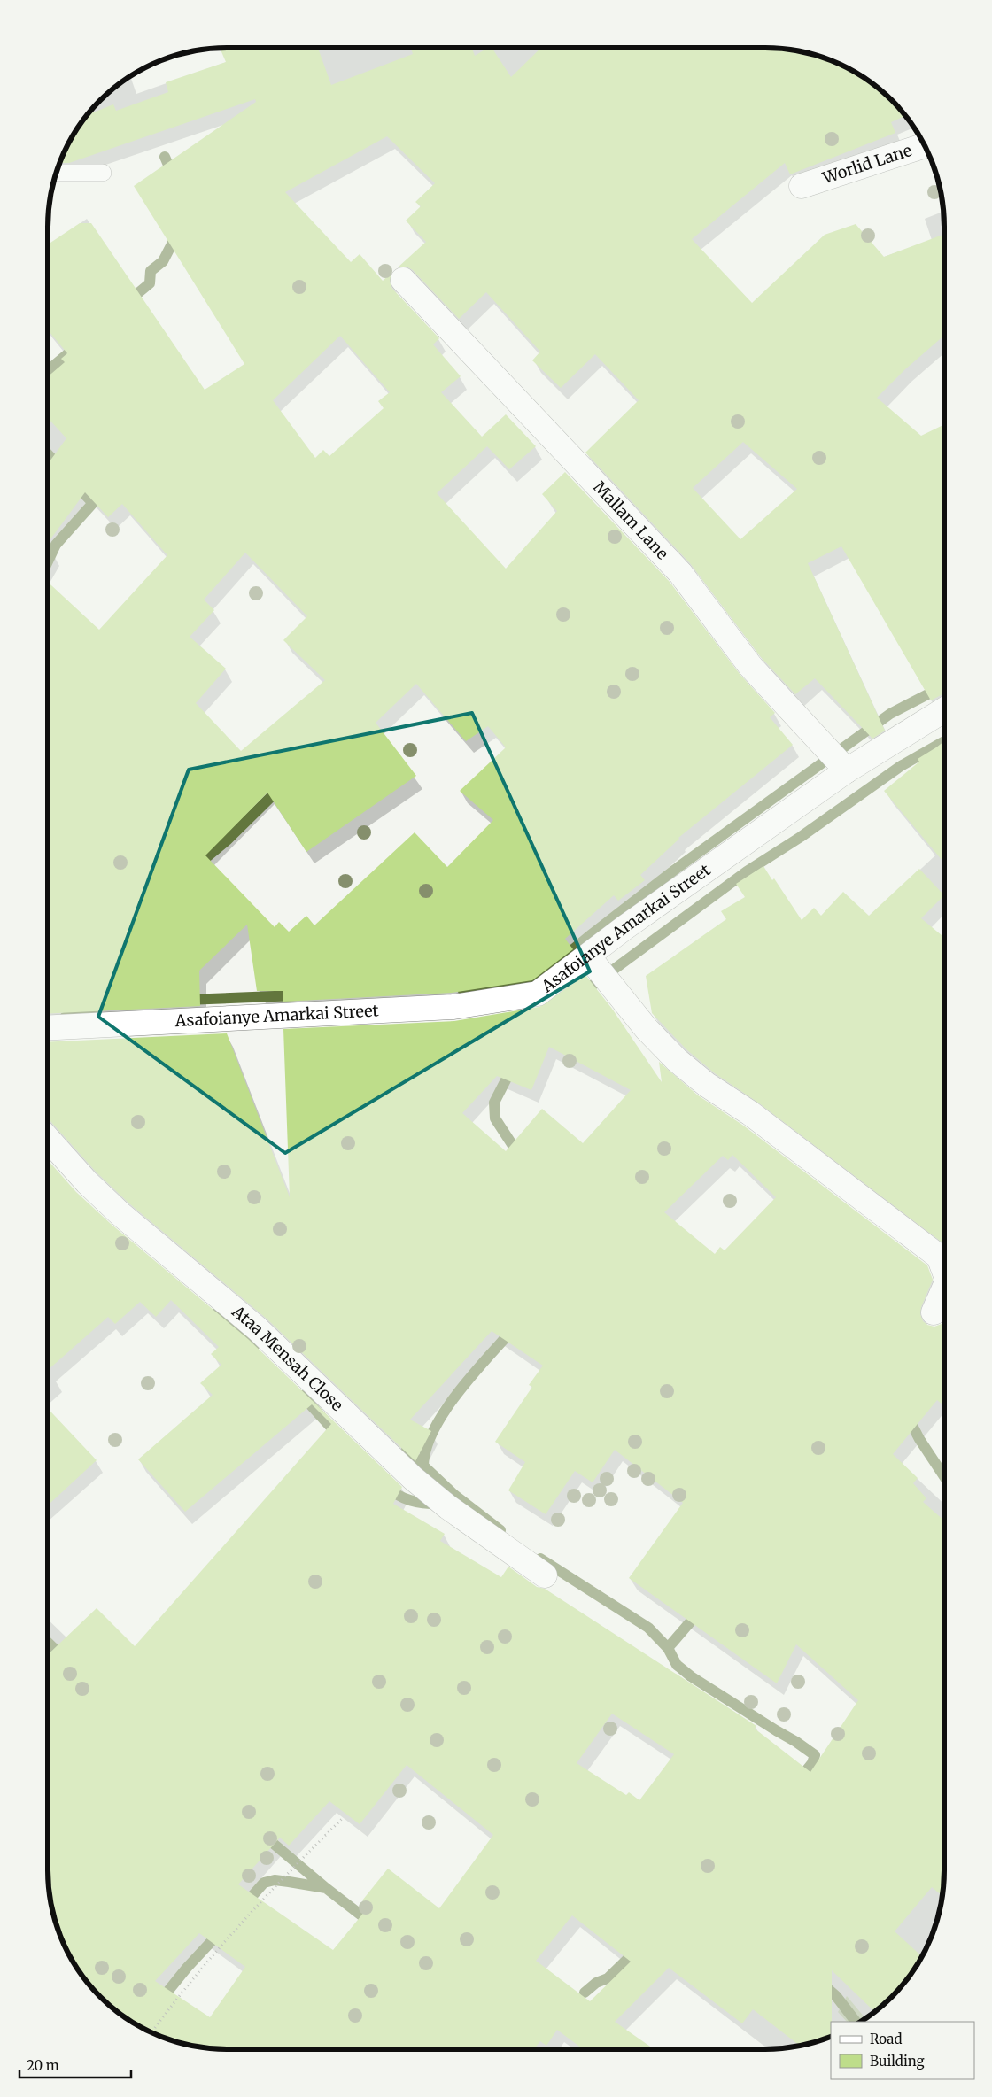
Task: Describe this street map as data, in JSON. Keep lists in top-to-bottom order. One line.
{"streets":{"street":["Worlid Lane","Mallam Lane","Asafoianye Amarkai Street","Ataa Mensah Close"]},"crossings":[["Mallam Lane","Asafoianye Amarkai Street"]],"legend":["Road","Building"],"scale_bar":"20 m"}
